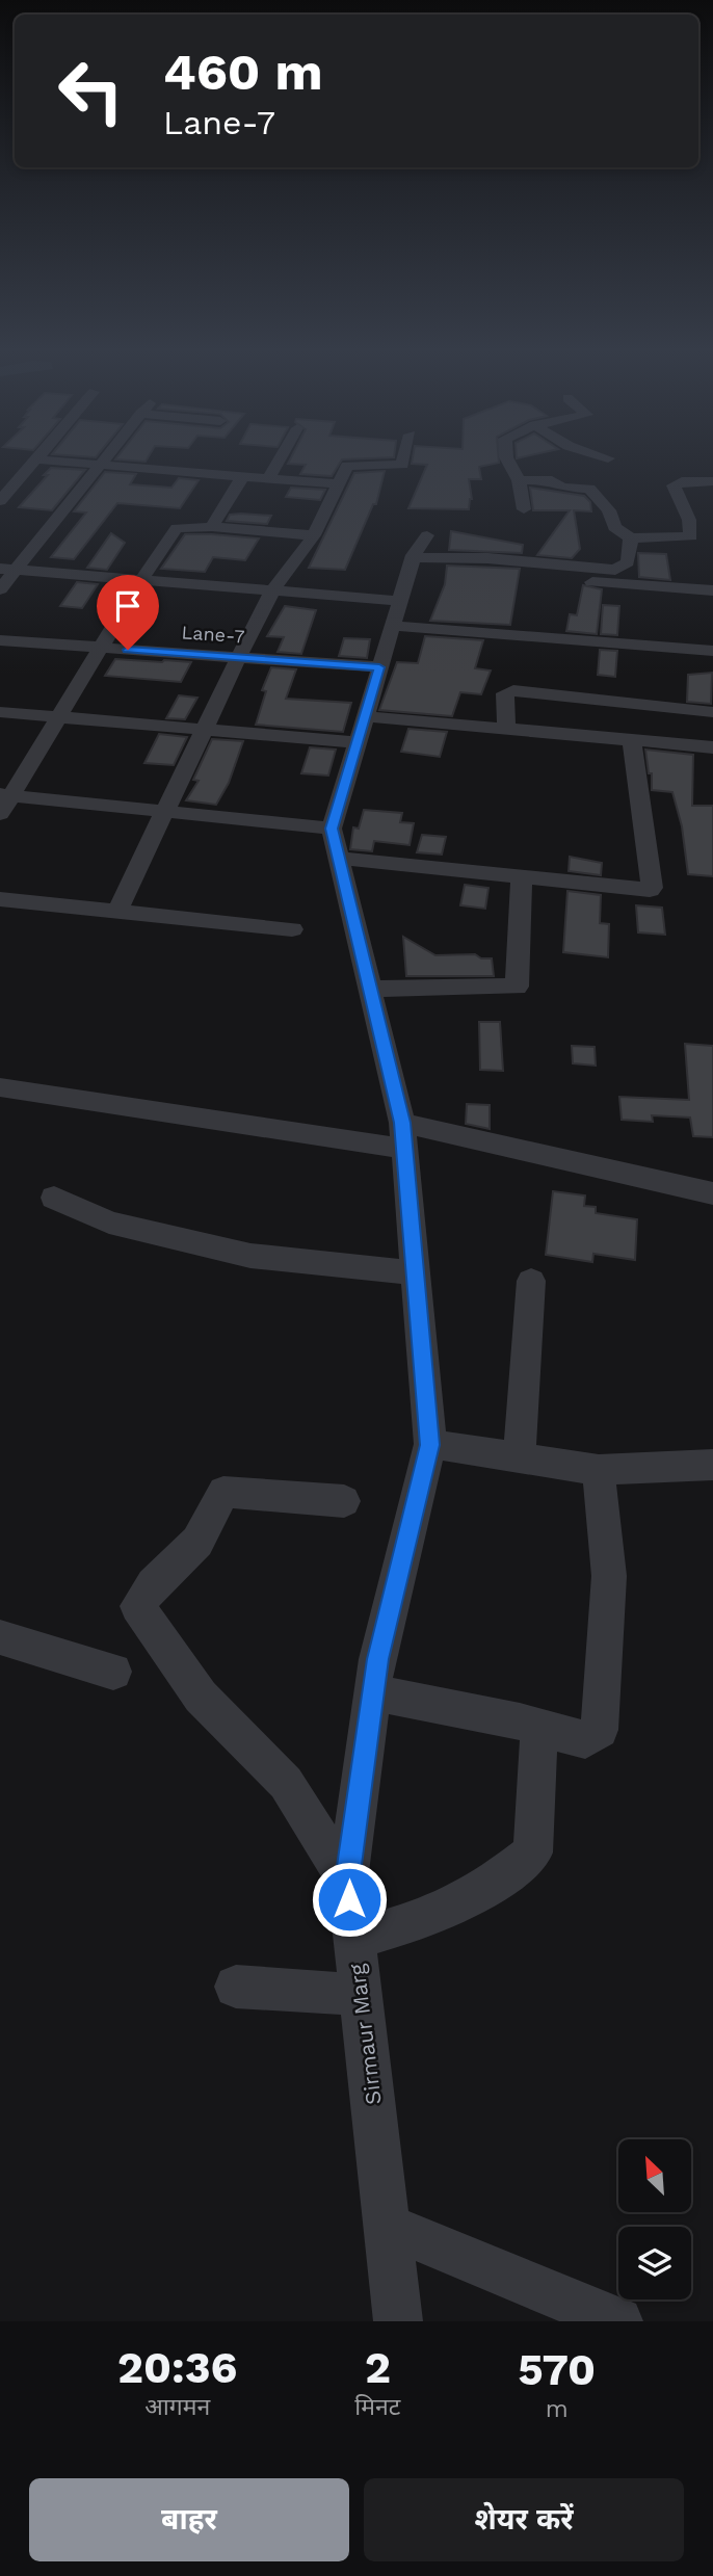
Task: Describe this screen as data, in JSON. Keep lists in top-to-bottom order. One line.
{"streets":{"street":["Lane-7","Sirmaur Marg"]},"crossings":[["Lane-7","Sirmaur Marg"]],"north":"top left","page":{"turn":["460 m","Lane-7"],"eta":["20:36","आगमन","2","मिनट","570","m"],"buttons":["बाहर","शेयर करें"]}}
